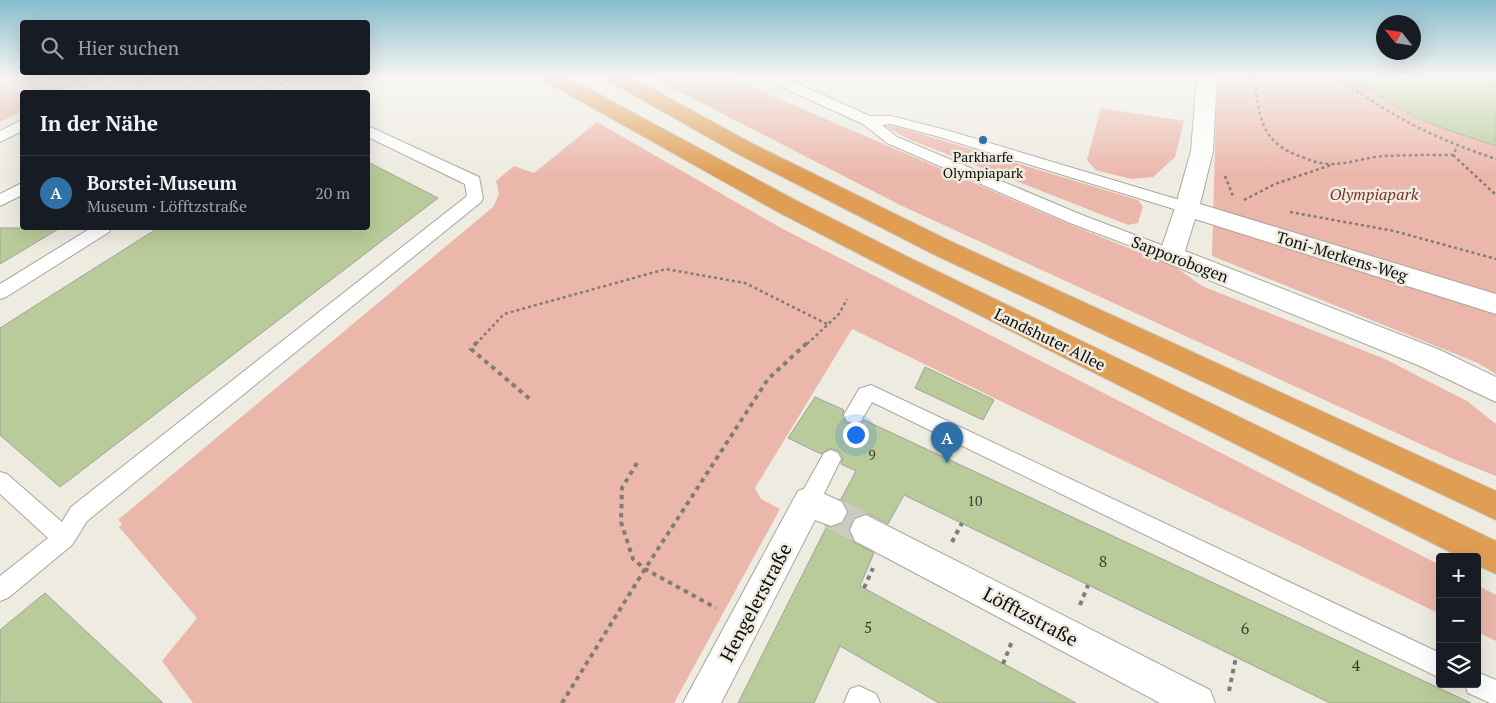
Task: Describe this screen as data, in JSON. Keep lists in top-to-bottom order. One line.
{"streets":{"highway":["Landshuter Allee"],"street":["Toni-Merkens-Weg","Sapporobogen","Hengelerstraße","Löfftzstraße"]},"crossings":[["Toni-Merkens-Weg","Sapporobogen"]],"parks":["Olympiapark"],"places":["Parkharfe Olympiapark"],"house_numbers":["9","10","8","5","6","4"],"north":"top left","page":{"search":"Hier suchen","heading":"In der Nähe","list":[{"mark":"A","name":"Borstei-Museum","note":"Museum · Löfftzstraße","value":"20 m"}],"pins":"A","map_buttons":["+","−"]}}
